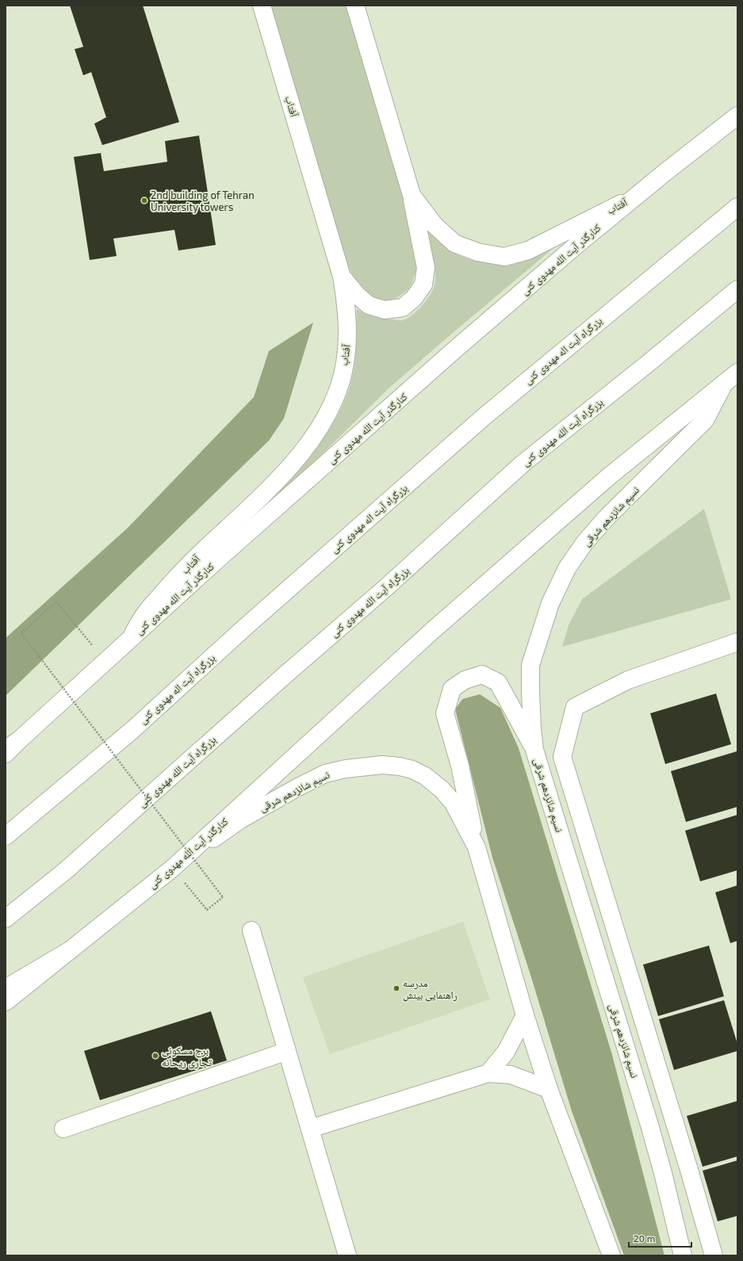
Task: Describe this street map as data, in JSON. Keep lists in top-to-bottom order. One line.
{"streets":{"main road":["آفتاب","کنارگذر آیت الله مهدوی کنی","بزرگراه آیت اله مهدوی کنی","بزرگراه آیت الله مهدوی کنی","نسیم شانزدهم شرقی"]},"crossings":[["آفتاب","کنارگذر آیت الله مهدوی کنی"],["کنارگذر آیت الله مهدوی کنی","نسیم شانزدهم شرقی"]],"places":["2nd building of Tehran University towers","مدرسه راهنمایی بینش","برج مسکونی تجاری ریحانه"],"scale_bar":"20 m"}
